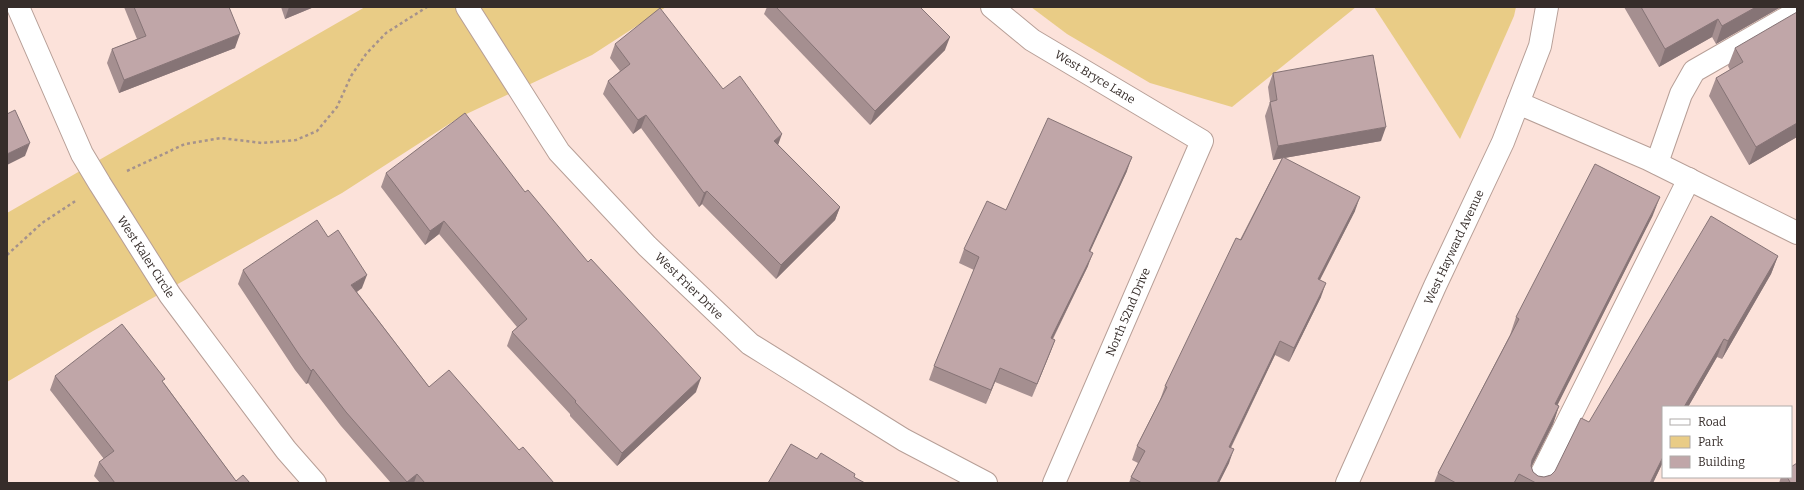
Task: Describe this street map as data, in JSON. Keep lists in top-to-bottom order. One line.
{"streets":{"street":["West Bryce Lane","West Hayward Avenue","West Kaler Circle","West Frier Drive","North 52nd Drive"]},"crossings":[["West Bryce Lane","North 52nd Drive"]],"legend":["Road","Park","Building"]}
